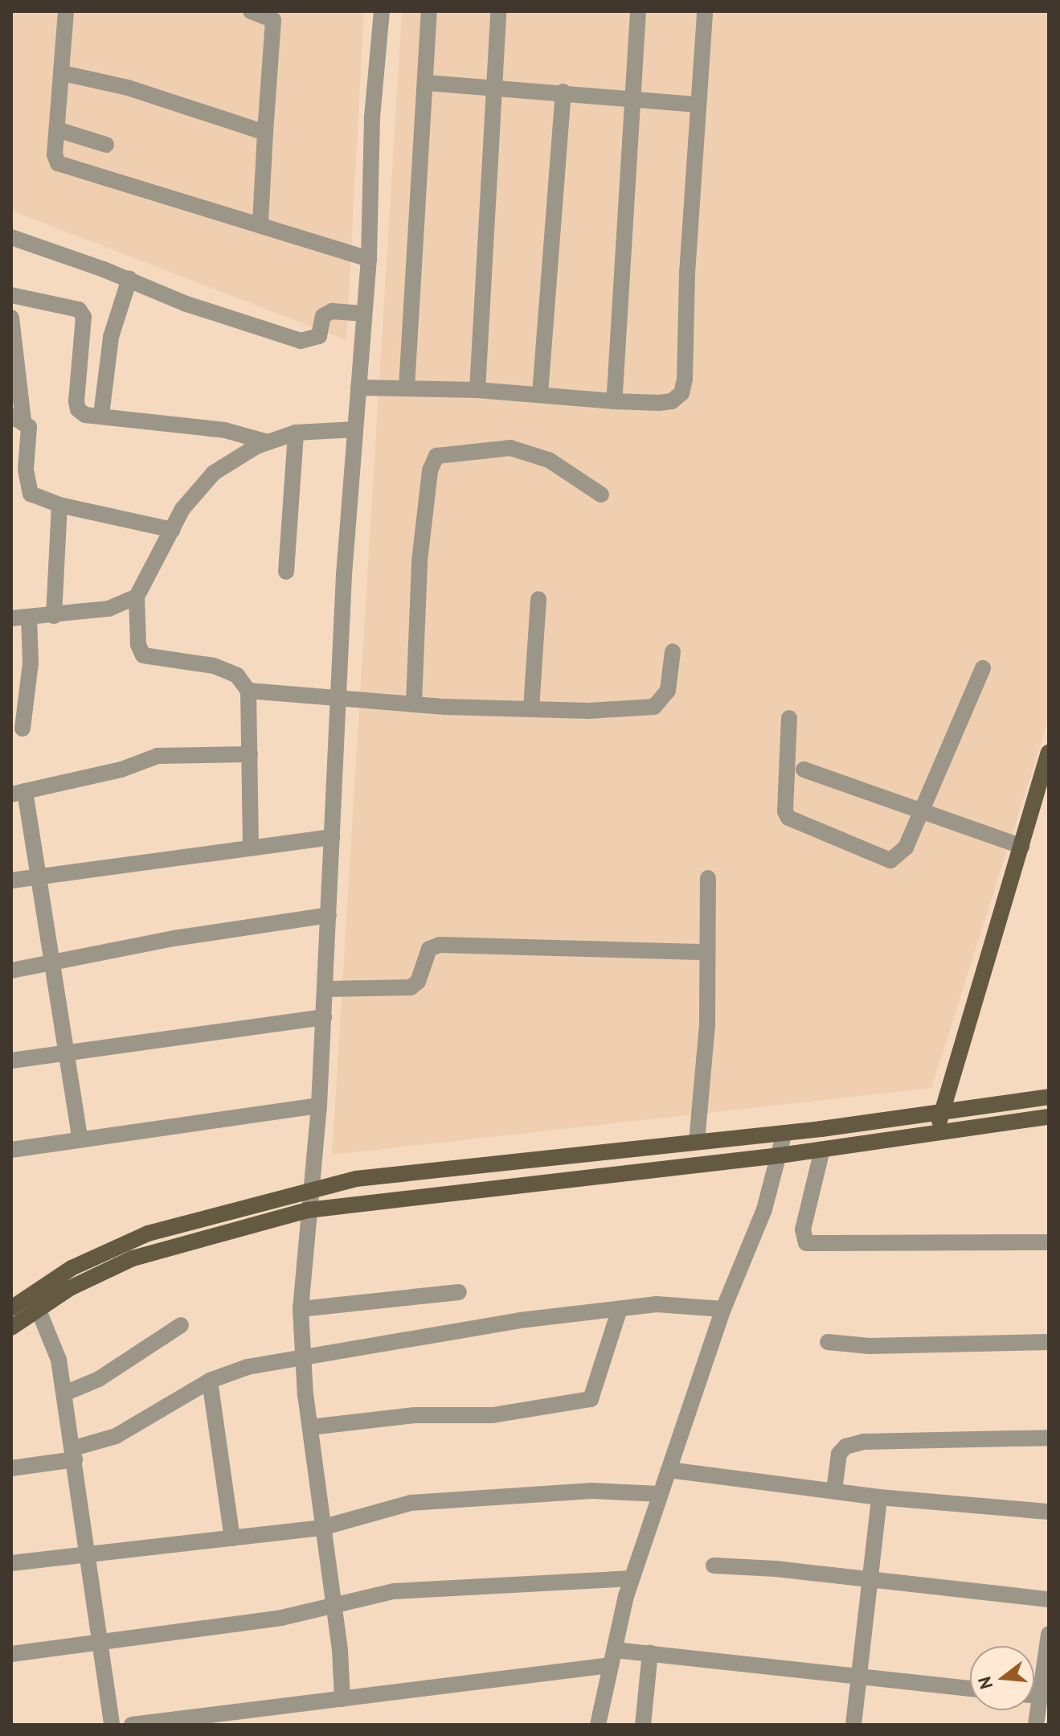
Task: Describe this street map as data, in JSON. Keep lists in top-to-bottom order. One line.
{"north":"left"}
